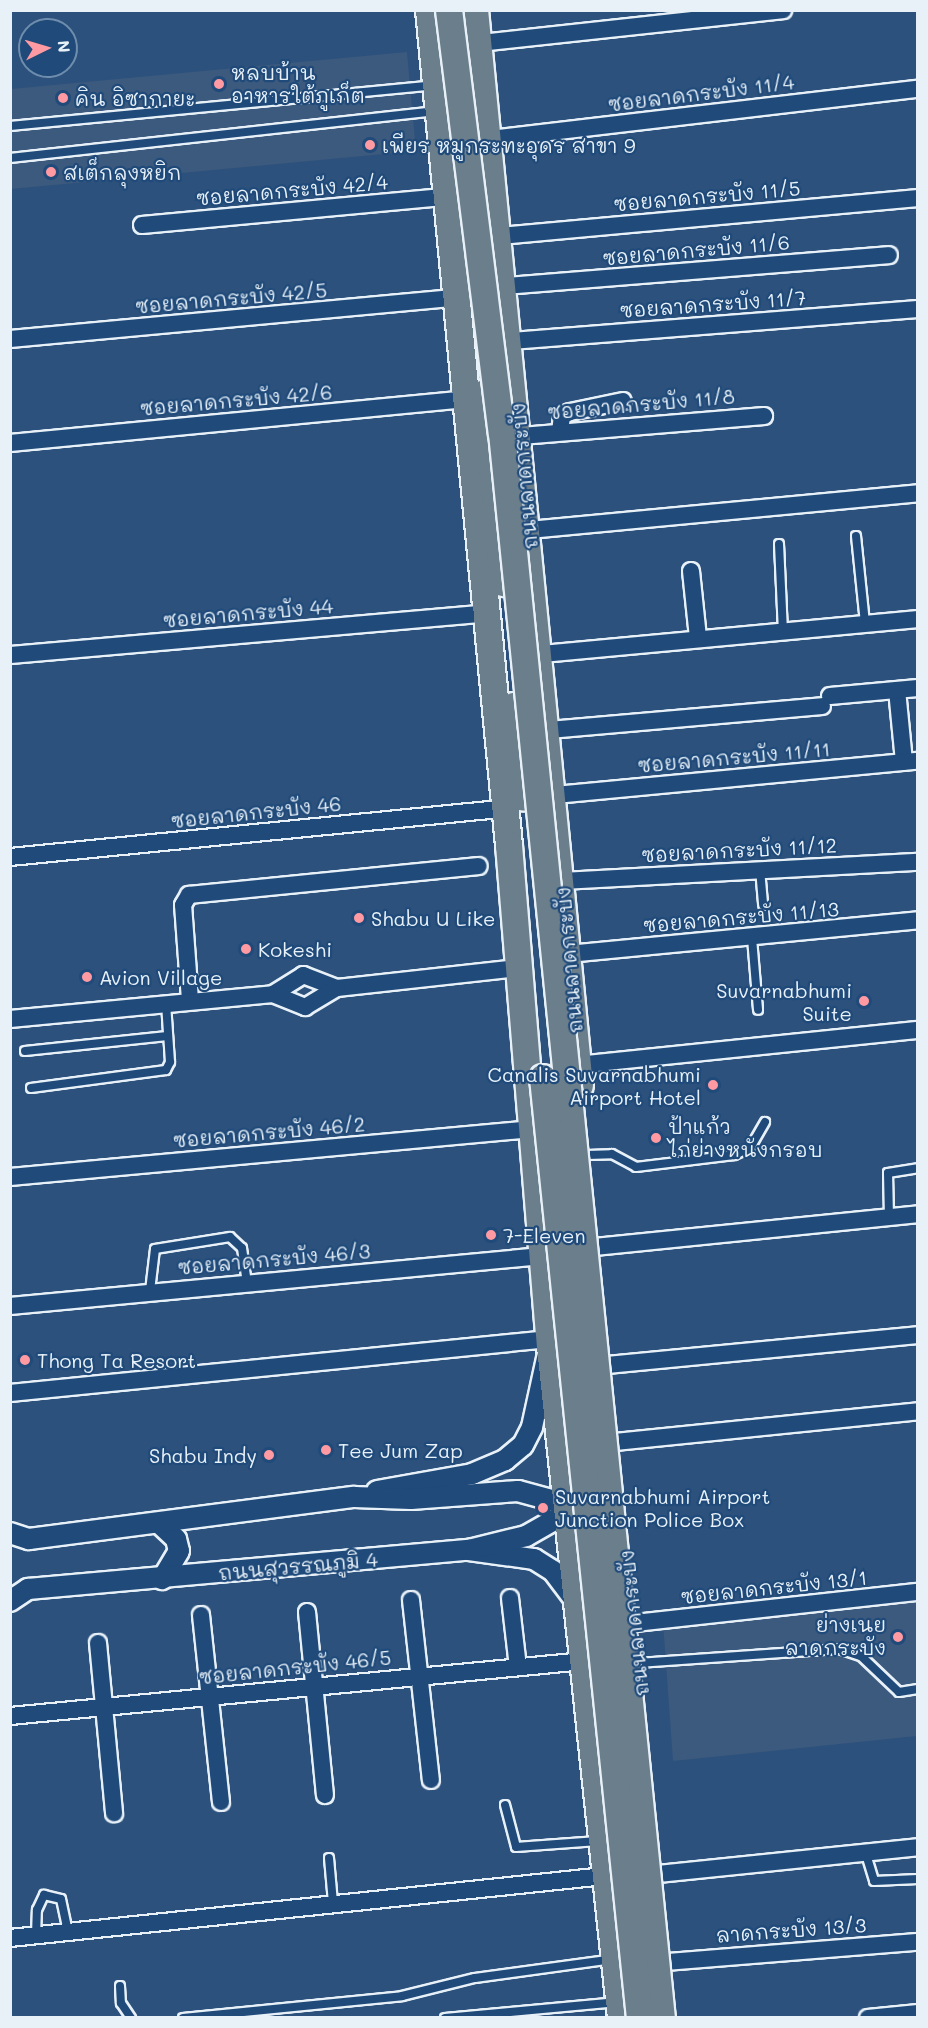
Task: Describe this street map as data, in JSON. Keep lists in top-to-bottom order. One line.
{"streets":{"main road":["ถนนลาดกระบัง"],"street":["ซอยลาดกระบัง 11/4","ซอยลาดกระบัง 42/4","ซอยลาดกระบัง 11/5","ซอยลาดกระบัง 11/6","ซอยลาดกระบัง 42/5","ซอยลาดกระบัง 11/7","ซอยลาดกระบัง 42/6","ซอยลาดกระบัง 11/8","ซอยลาดกระบัง 44","ซอยลาดกระบัง 11/11","ซอยลาดกระบัง 46","ซอยลาดกระบัง 11/12","ซอยลาดกระบัง 11/13","ซอยลาดกระบัง 46/2","ซอยลาดกระบัง 46/3","ถนนสุวรรณภูมิ 4","ซอยลาดกระบัง 13/1","ซอยลาดกระบัง 46/5","ลาดกระบัง 13/3"]},"crossings":[["ซอยลาดกระบัง 11/4","ถนนลาดกระบัง"],["ซอยลาดกระบัง 11/5","ถนนลาดกระบัง"],["ซอยลาดกระบัง 11/6","ถนนลาดกระบัง"],["ซอยลาดกระบัง 11/7","ถนนลาดกระบัง"],["ซอยลาดกระบัง 11/8","ถนนลาดกระบัง"],["ถนนลาดกระบัง","ซอยลาดกระบัง 11/11"],["ถนนลาดกระบัง","ซอยลาดกระบัง 11/12"],["ถนนลาดกระบัง","ซอยลาดกระบัง 11/13"],["ถนนลาดกระบัง","ถนนสุวรรณภูมิ 4"],["ถนนลาดกระบัง","ซอยลาดกระบัง 13/1"],["ถนนลาดกระบัง","ลาดกระบัง 13/3"]],"places":["หลบบ้าน อาหารใต้ภูเก็ต","คิน อิซากายะ","เพียร หมูกระทะอุดร สาขา 9","สเต็กลุงหยิก","Shabu U Like","Kokeshi","Avion Village","Suvarnabhumi Suite","Canalis Suvarnabhumi Airport Hotel","ป้าแก้ว ไก่ย่างหนังกรอบ","7-Eleven","Thong Ta Resort","Tee Jum Zap","Shabu Indy","Suvarnabhumi Airport Junction Police Box","ย่างเนย ลาดกระบัง"],"north":"right"}
